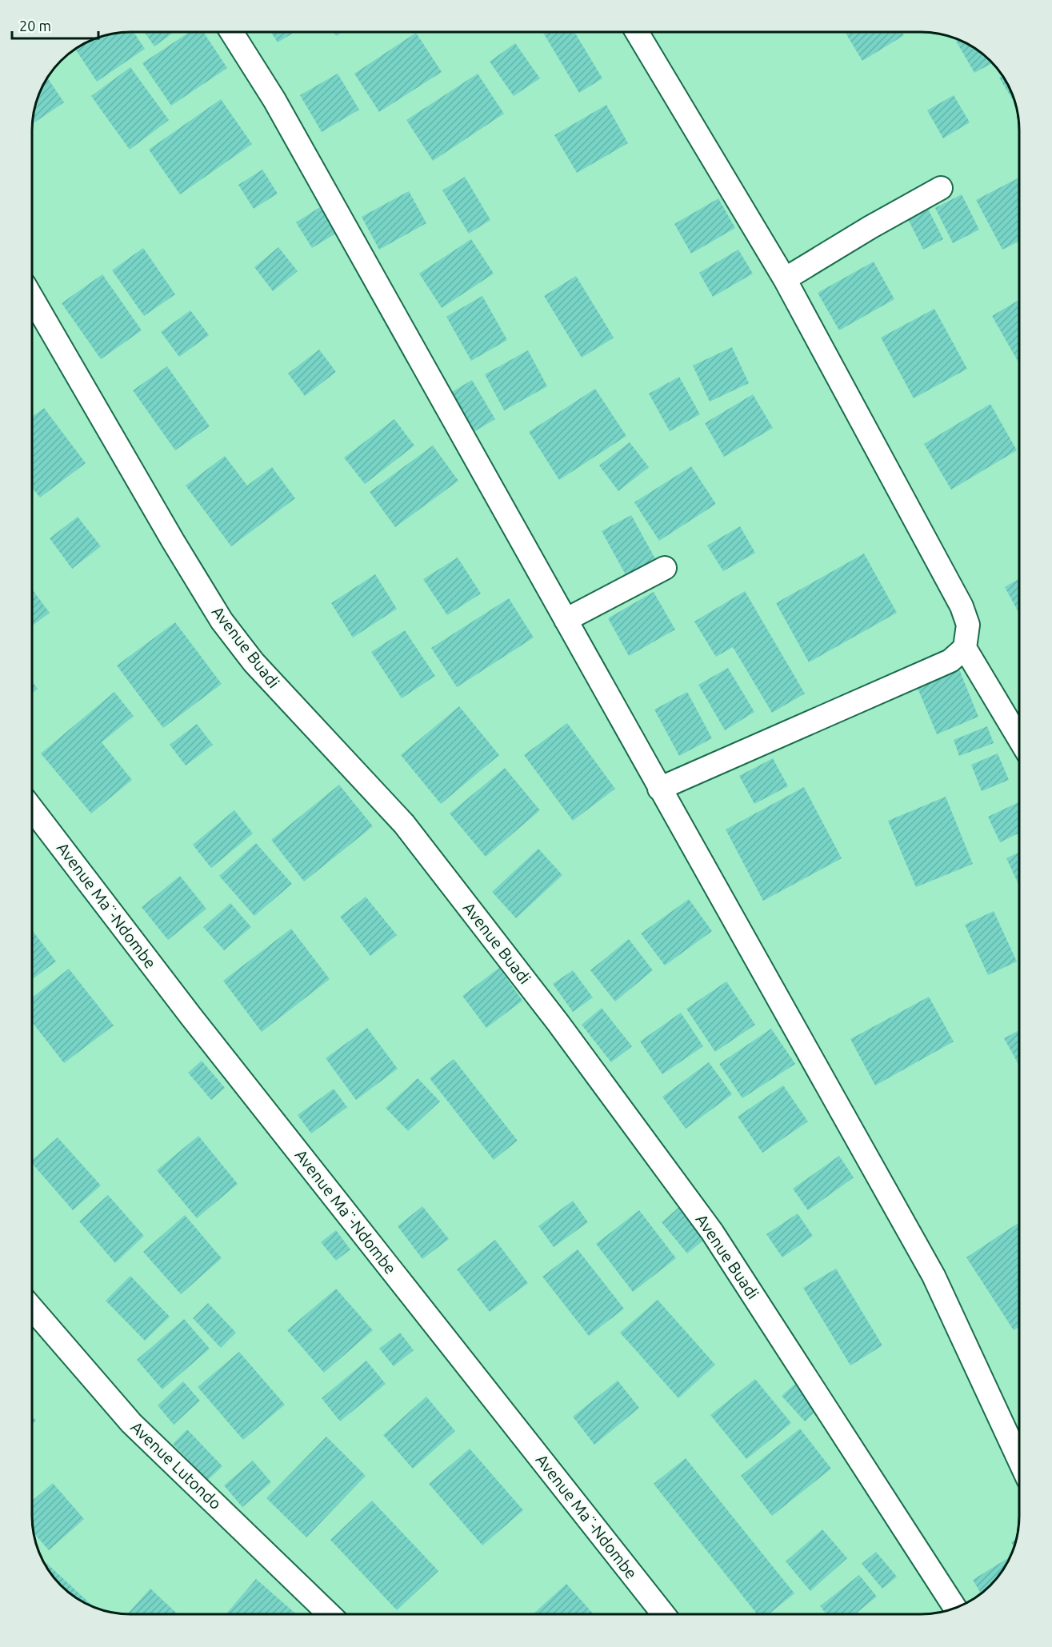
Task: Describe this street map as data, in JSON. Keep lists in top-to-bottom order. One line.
{"streets":{"street":["Avenue Buadi","Avenue Ma¨-Ndombe","Avenue Lutondo"]},"scale_bar":"20 m"}
